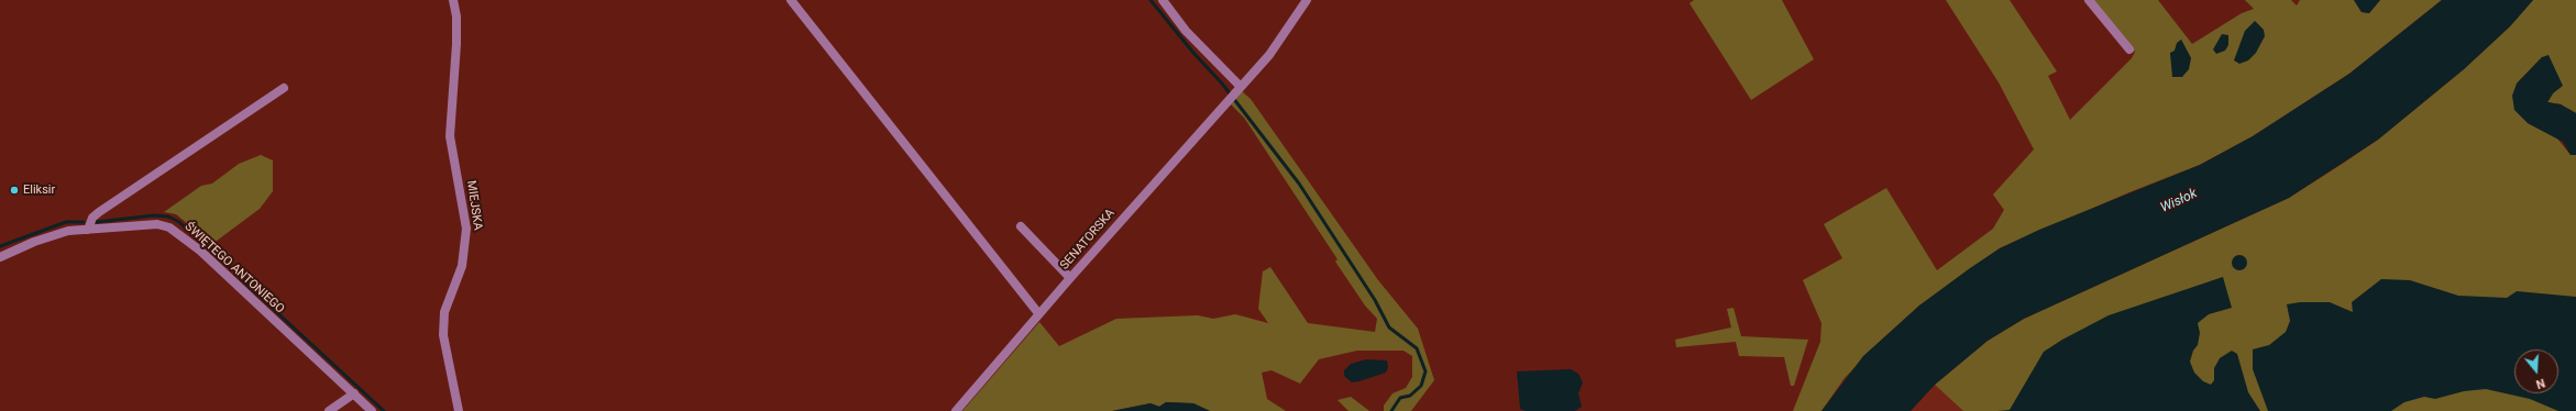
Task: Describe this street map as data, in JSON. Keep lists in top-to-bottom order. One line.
{"streets":{"street":["MIEJSKA","SENATORSKA","ŚWIĘTEGO ANTONIEGO"]},"water":["Wisłok"],"places":["Eliksir"],"north":"bottom"}
